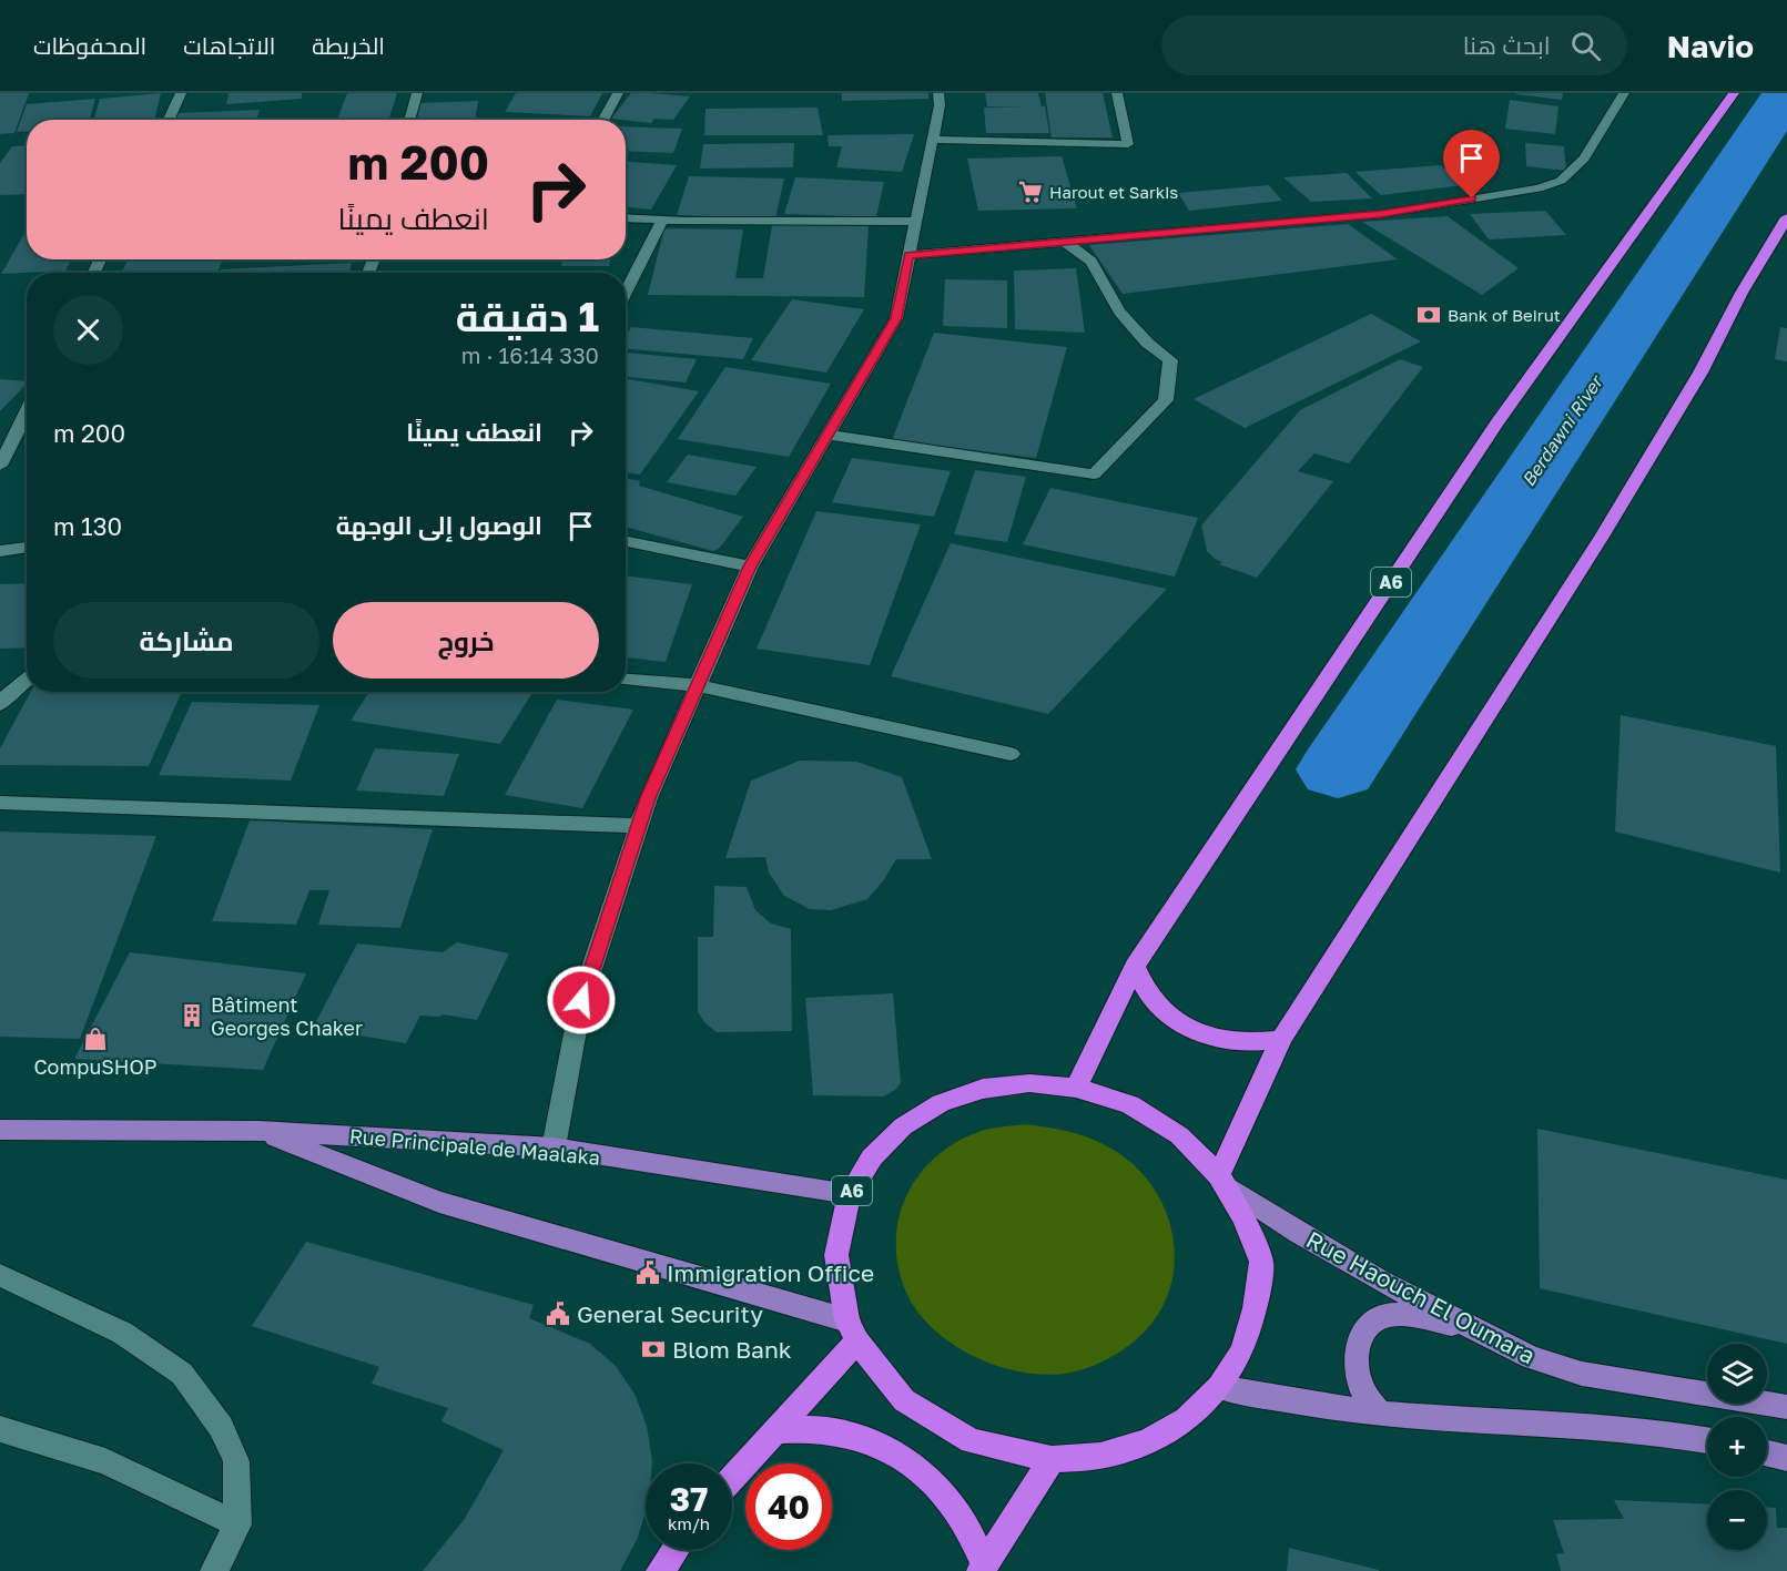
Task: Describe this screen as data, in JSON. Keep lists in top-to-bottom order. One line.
{"streets":{"highway":["A6"],"main road":["Rue Principale de Maalaka","Rue Haouch El Oumara"]},"crossings":[["A6","Rue Principale de Maalaka"],["A6","Rue Haouch El Oumara"]],"water":["Berdawni River"],"places":{"supermarket":["Harout et Sarkis"],"bank":["Bank of Beirut","Blom Bank"],"building":["Bâtiment Georges Chaker"],"shop":["CompuSHOP"],"public building":["Immigration Office","General Security"]},"page":{"header":"Navio","search":"ابحث هنا","nav":["الخريطة","الاتجاهات","المحفوظات"],"turn":["200 m","انعطف يمينًا"],"heading":["1 دقيقة","330 m · 16:14"],"list":[{"name":"انعطف يمينًا","value":"200 m"},{"name":"الوصول إلى الوجهة","value":"130 m"}],"buttons":["خروج","مشاركة"],"map_buttons":["+","−"],"speed":"37 km/h","limit":"40"}}
